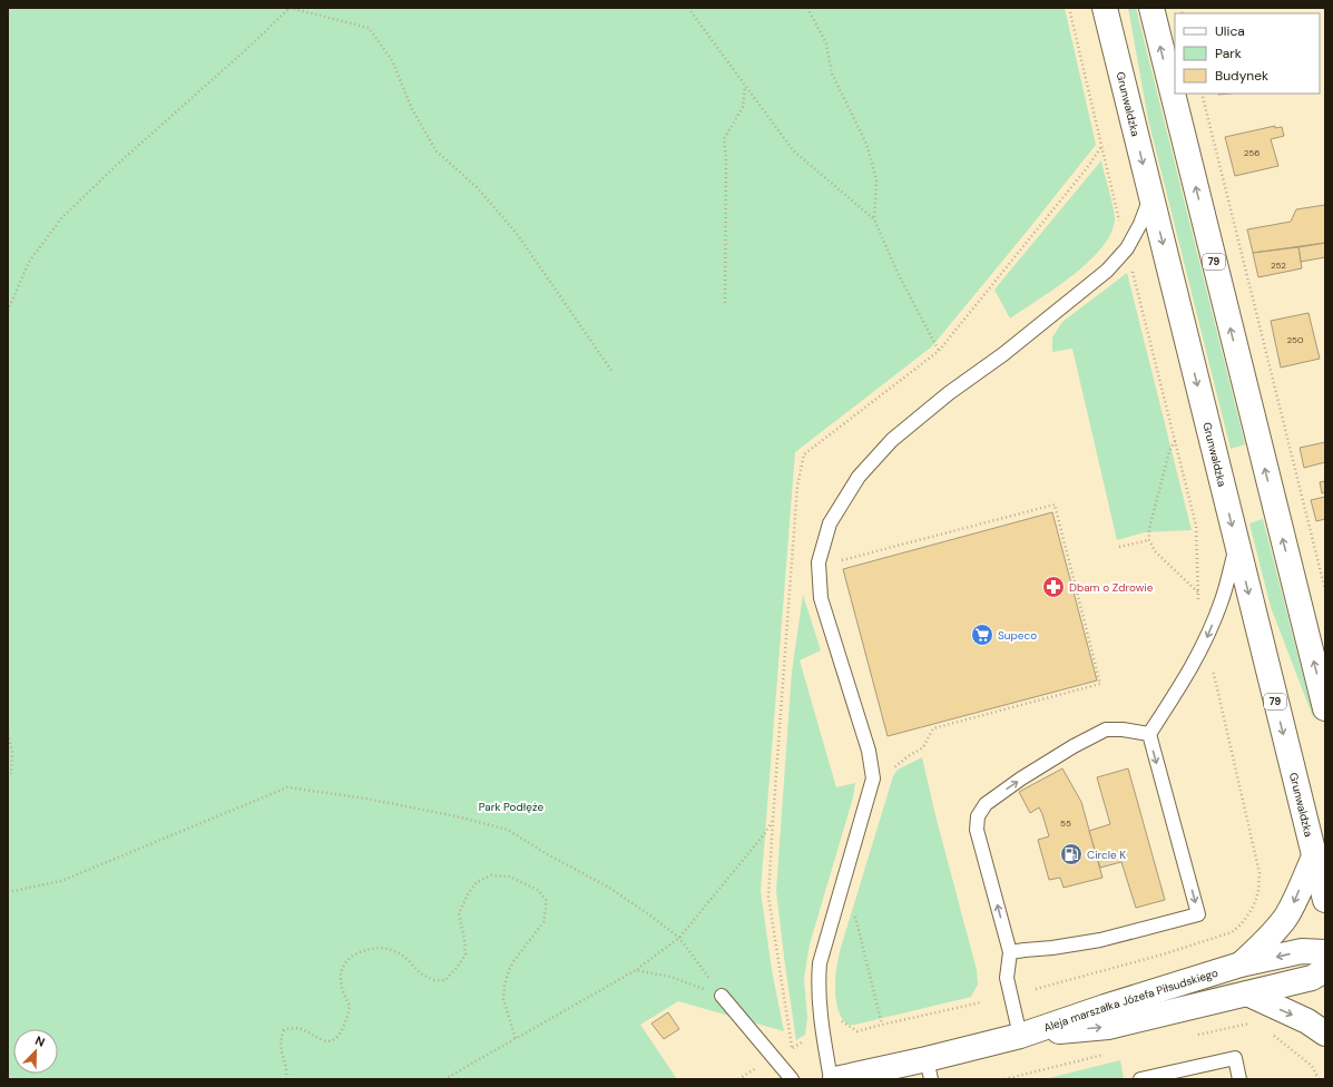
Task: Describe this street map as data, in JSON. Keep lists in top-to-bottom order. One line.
{"streets":{"main road":["Grunwaldzka","79","Aleja marszałka Józefa Piłsudskiego"]},"crossings":[["Grunwaldzka","Aleja marszałka Józefa Piłsudskiego"]],"parks":["Park Podłęże"],"places":{"pharmacy":["Dbam o Zdrowie"],"supermarket":["Supeco"],"fuel station":["Circle K"]},"house_numbers":["256","252","250","55"],"legend":["Ulica","Park","Budynek"],"north":"top right"}
